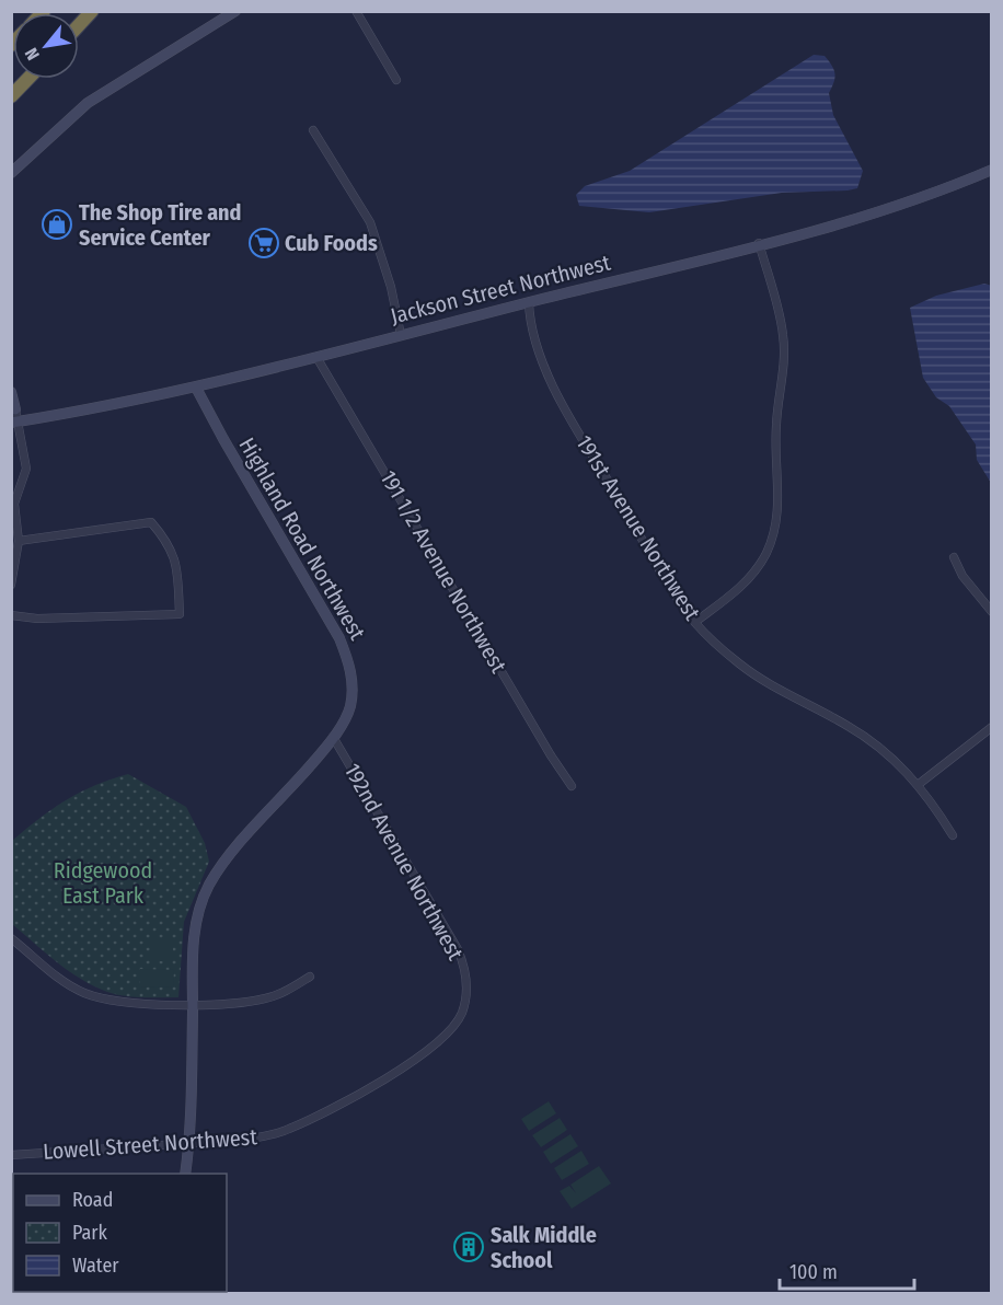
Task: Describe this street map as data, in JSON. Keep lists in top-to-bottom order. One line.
{"streets":{"street":["Jackson Street Northwest","191st Avenue Northwest","Highland Road Northwest","191 1/2 Avenue Northwest","192nd Avenue Northwest","Lowell Street Northwest"]},"crossings":[["Jackson Street Northwest","191st Avenue Northwest"],["Jackson Street Northwest","Highland Road Northwest"],["Jackson Street Northwest","191 1/2 Avenue Northwest"],["Highland Road Northwest","192nd Avenue Northwest"],["Highland Road Northwest","Lowell Street Northwest"],["192nd Avenue Northwest","Lowell Street Northwest"]],"parks":["Ridgewood East Park"],"places":{"shop":["The Shop Tire and Service Center"],"supermarket":["Cub Foods"],"building":["Salk Middle School"]},"legend":["Road","Park","Water"],"scale_bar":"100 m","north":"bottom left"}
